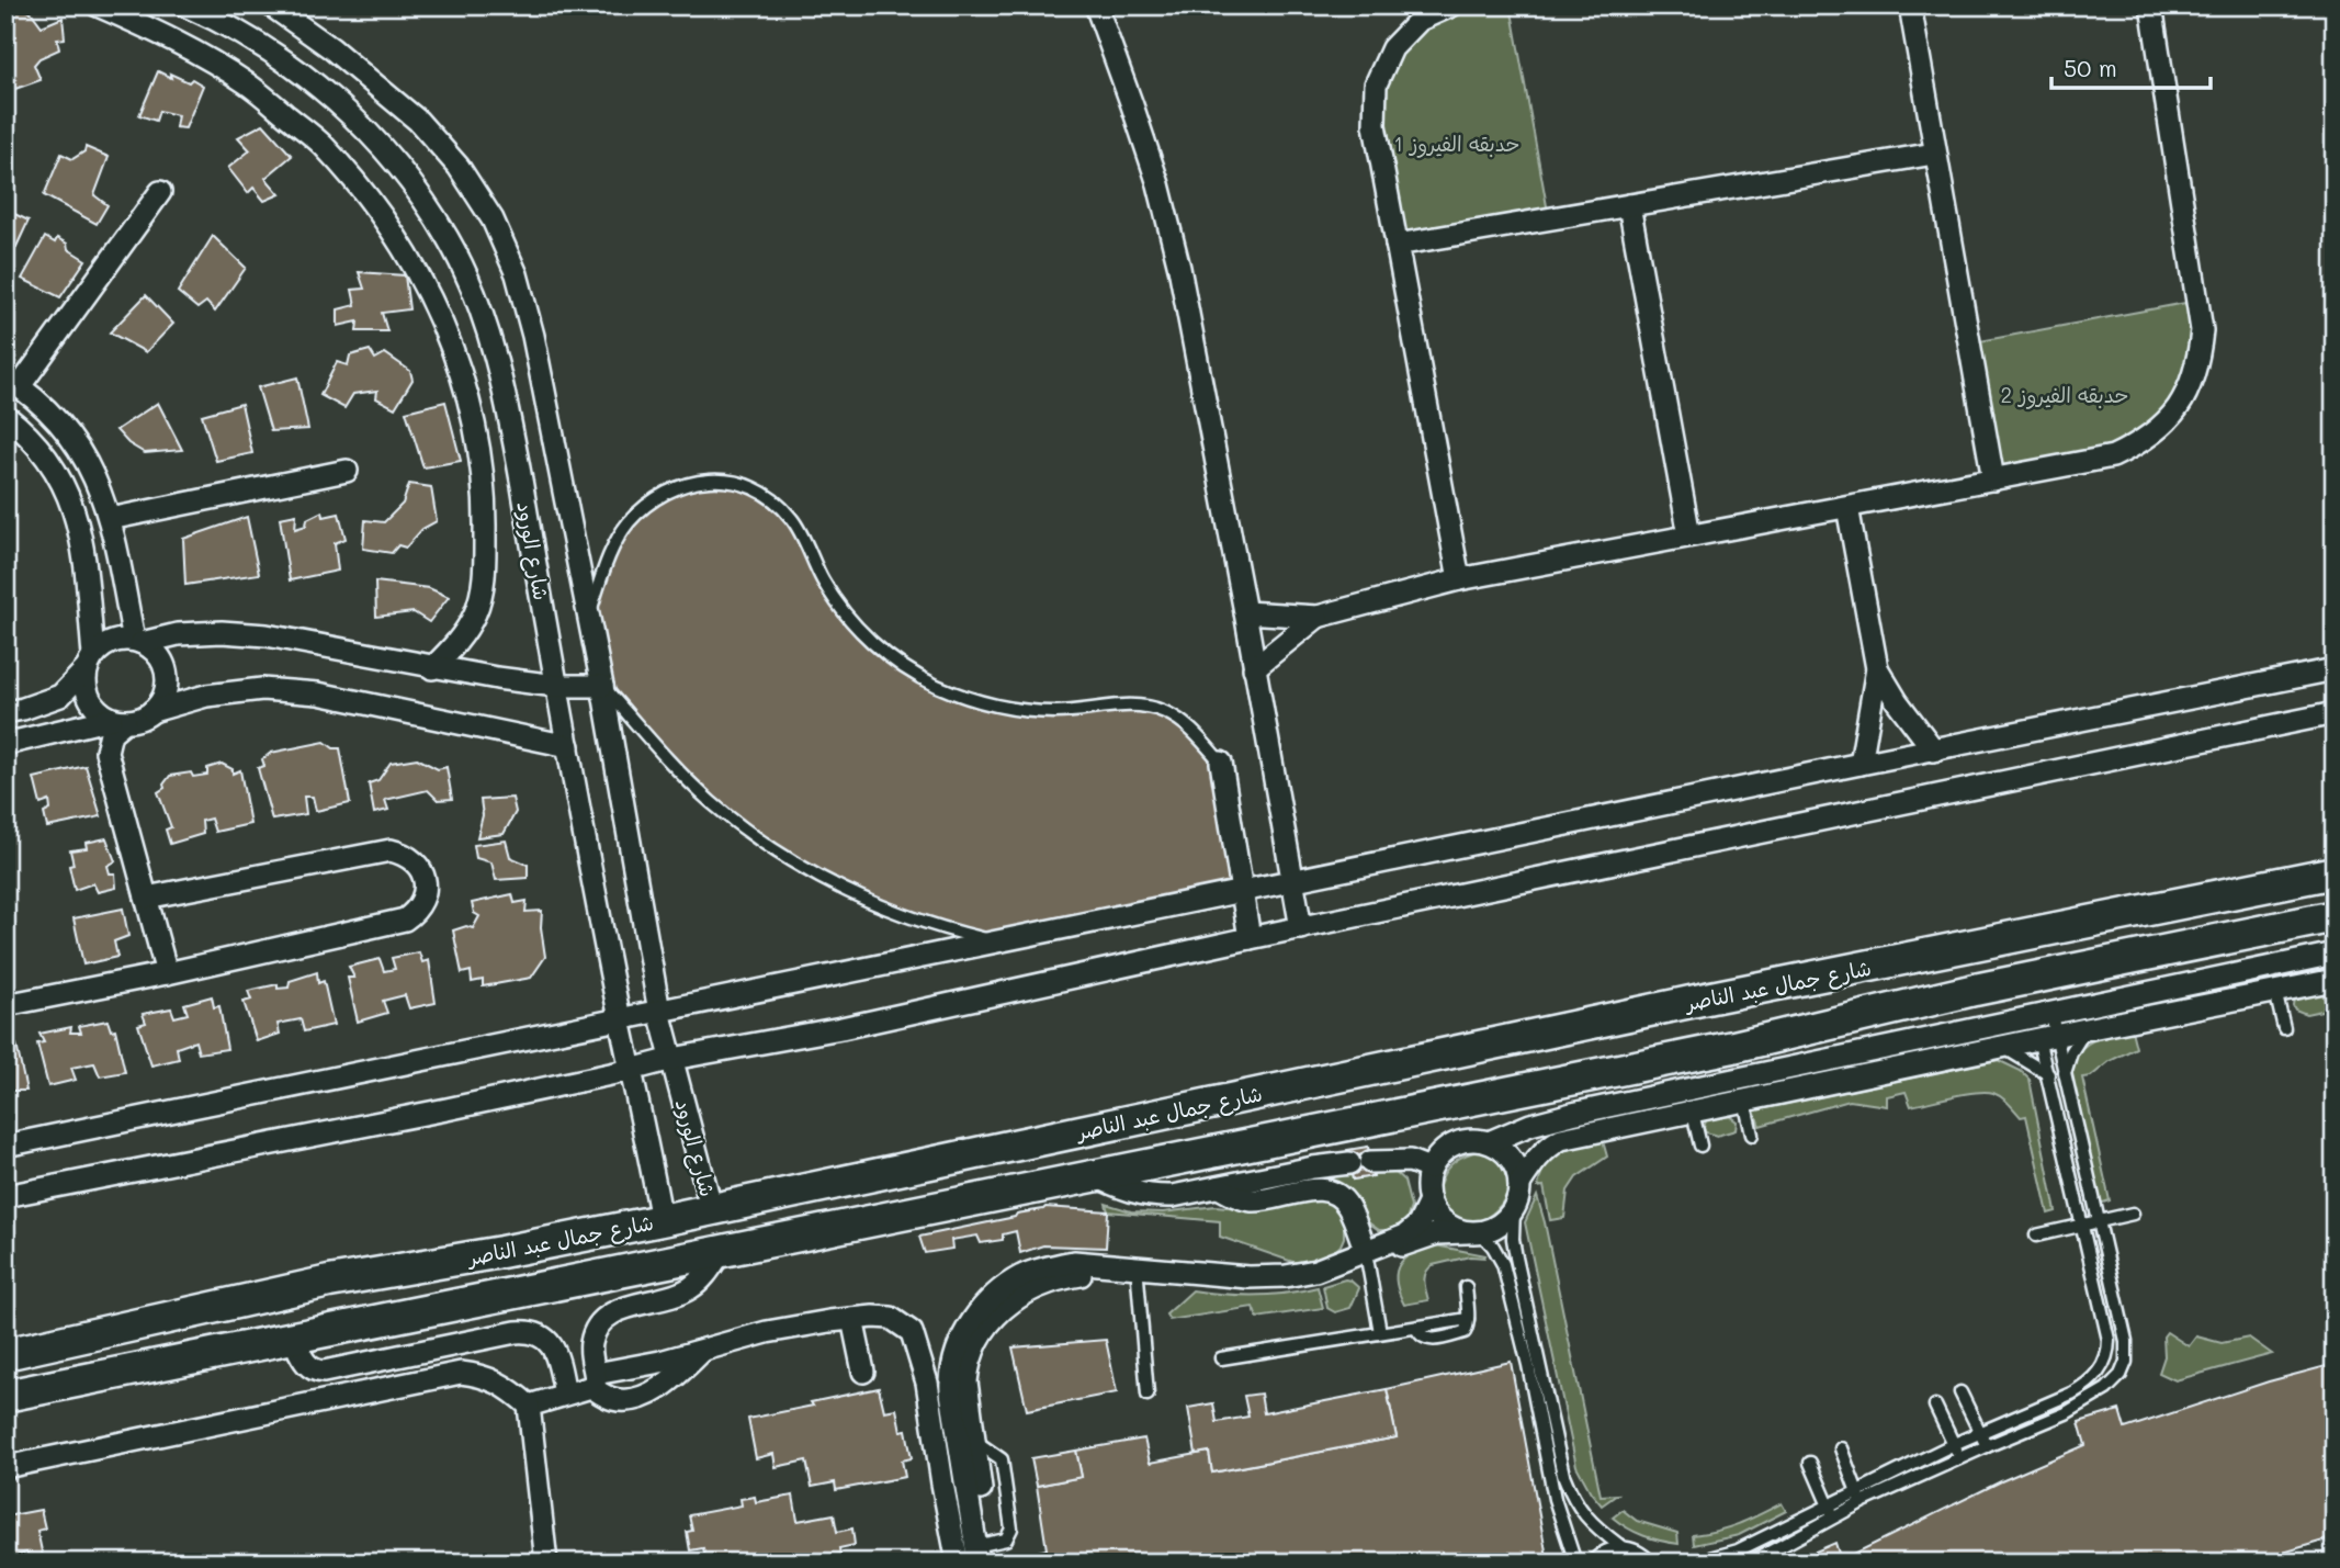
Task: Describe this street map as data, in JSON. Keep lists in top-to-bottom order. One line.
{"streets":{"main road":["شارع جمال عبد الناصر"],"street":["شارع الورود"]},"crossings":[["شارع الورود","شارع جمال عبد الناصر"]],"parks":["حدبقه الفيروز 1","حدبقه الفيروز 2"],"scale_bar":"50 m"}
